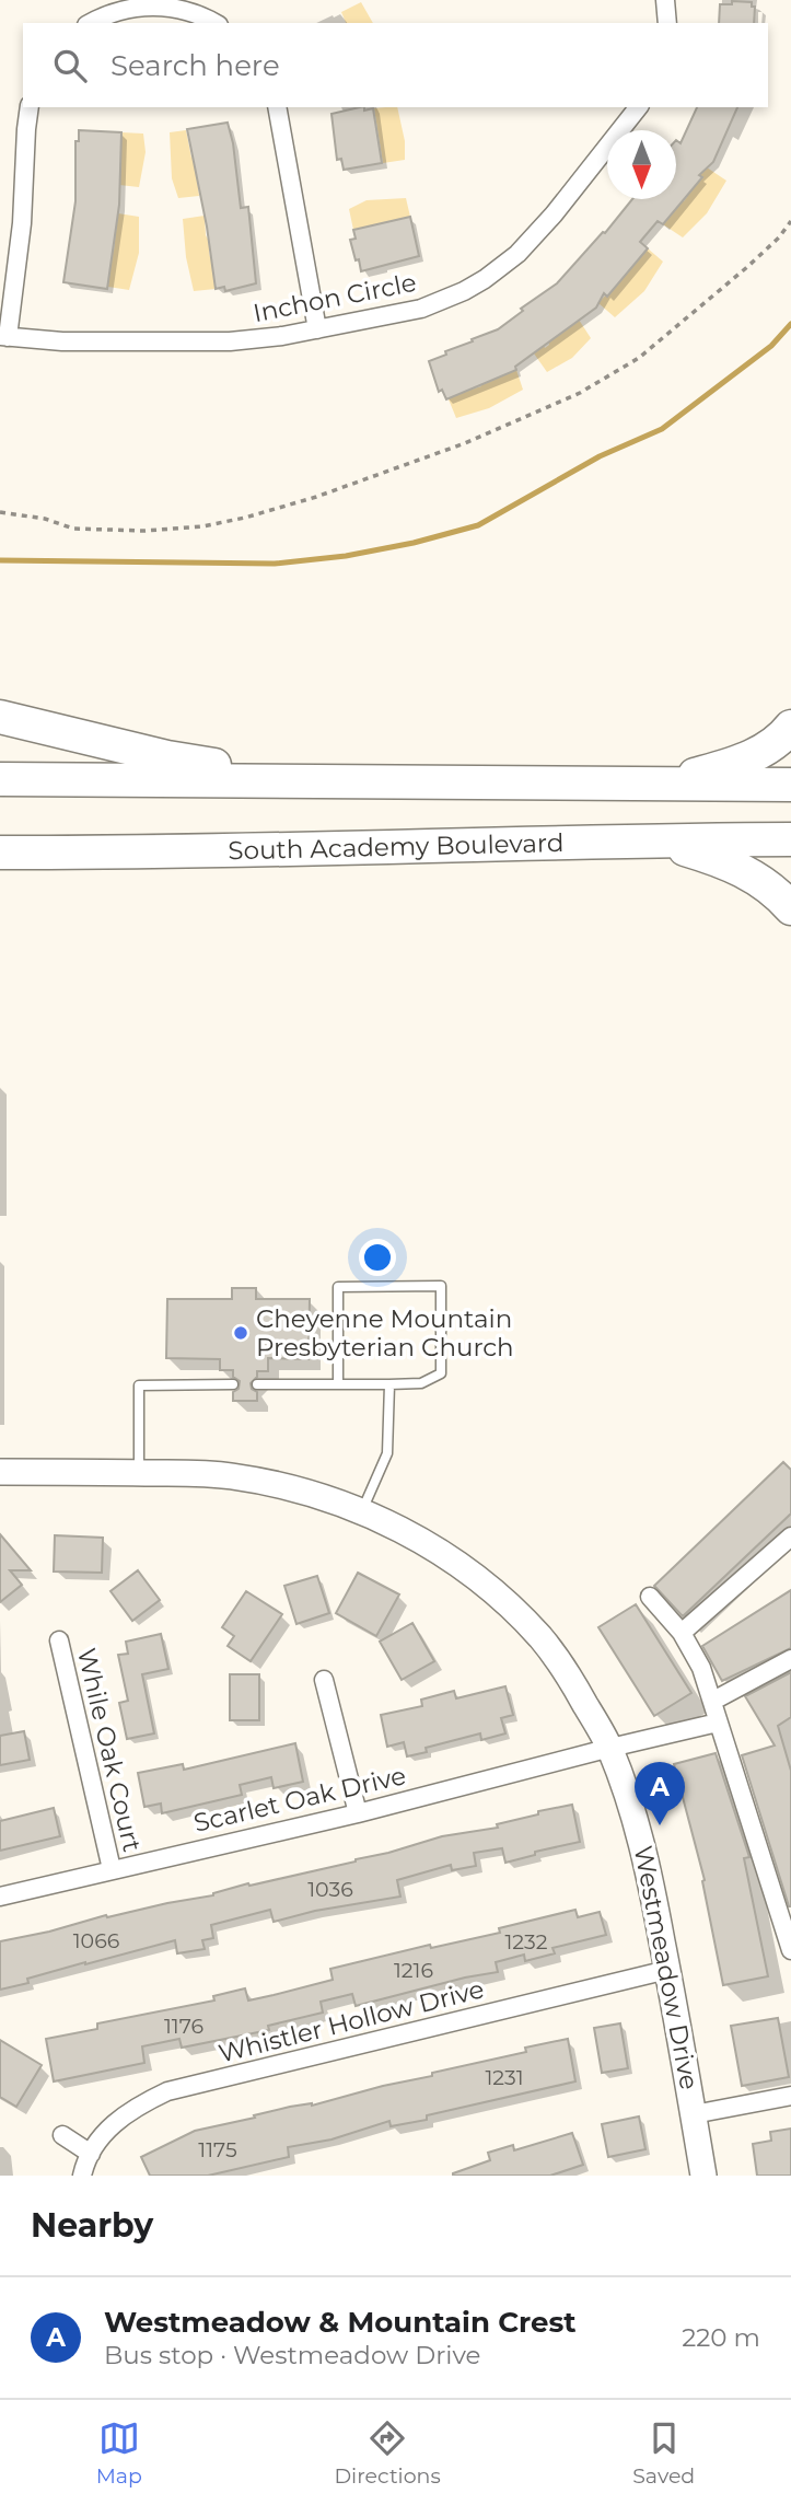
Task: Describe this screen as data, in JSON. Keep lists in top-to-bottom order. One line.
{"streets":{"highway":["South Academy Boulevard"],"street":["Inchon Circle","While Oak Court","Scarlet Oak Drive","Westmeadow Drive","Whistler Hollow Drive"]},"crossings":[["While Oak Court","Scarlet Oak Drive"],["Scarlet Oak Drive","Westmeadow Drive"],["Westmeadow Drive","Whistler Hollow Drive"]],"places":["Cheyenne Mountain Presbyterian Church"],"house_numbers":["1036","1066","1232","1216","1176","1231","1175"],"north":"bottom","page":{"search":"Search here","pins":"A","heading":"Nearby","list":[{"mark":"A","name":"Westmeadow & Mountain Crest","note":"Bus stop · Westmeadow Drive","value":"220 m"}],"nav":["Map","Directions","Saved"]}}
